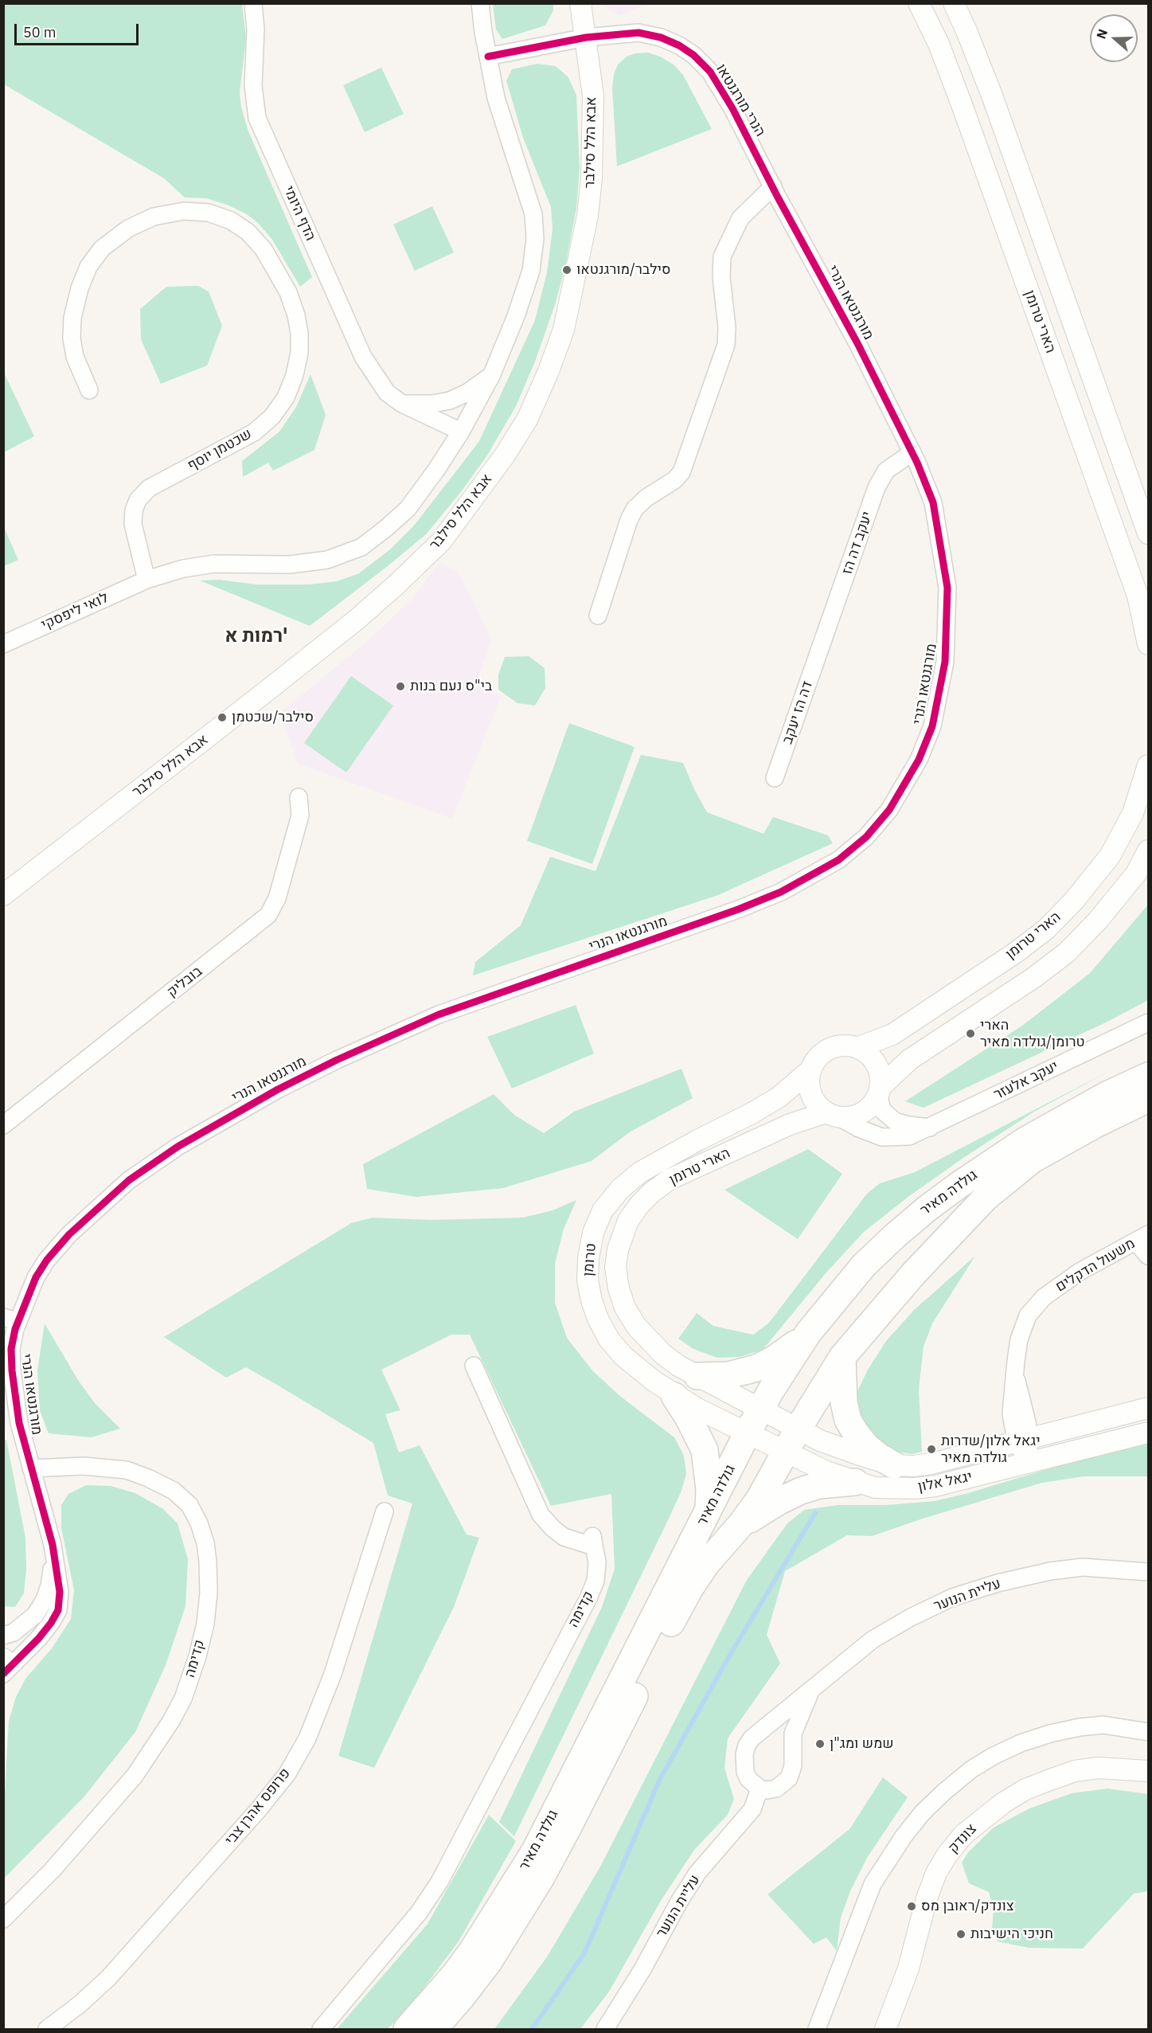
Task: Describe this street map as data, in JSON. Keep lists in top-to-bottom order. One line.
{"streets":{"main road":["גולדה מאיר"],"street":["הנרי מורגנטאו","אבא הלל סילבר","הדף היומי","מורגנטאו הנרי","הארי טרומן","שכטמן יוסף","יעקב דה הז","לואי ליפסקי","דה הז יעקב","בובליק","יעקב אלעזר","טרומן","משעול הדקלים","יגאל אלון","עליית הנוער","קדימה","פרופס אהרן צבי","צונדק"]},"crossings":[["הנרי מורגנטאו","אבא הלל סילבר"],["הנרי מורגנטאו","מורגנטאו הנרי"],["מורגנטאו הנרי","יעקב דה הז"],["מורגנטאו הנרי","קדימה"],["הארי טרומן","יעקב אלעזר"],["הארי טרומן","גולדה מאיר"],["הארי טרומן","טרומן"],["הארי טרומן","יגאל אלון"],["שכטמן יוסף","לואי ליפסקי"],["יעקב דה הז","דה הז יעקב"],["גולדה מאיר","יגאל אלון"],["משעול הדקלים","יגאל אלון"]],"districts":["רמות א'"],"places":["סילבר/מורגנטאו","בי\"ס נעם בנות","סילבר/שכטמן","הארי טרומן/גולדה מאיר","יגאל אלון/שדרות גולדה מאיר","שמש ומג\"ן","צונדק/ראובן מס","חניכי הישיבות"],"scale_bar":"50 m","north":"left"}
